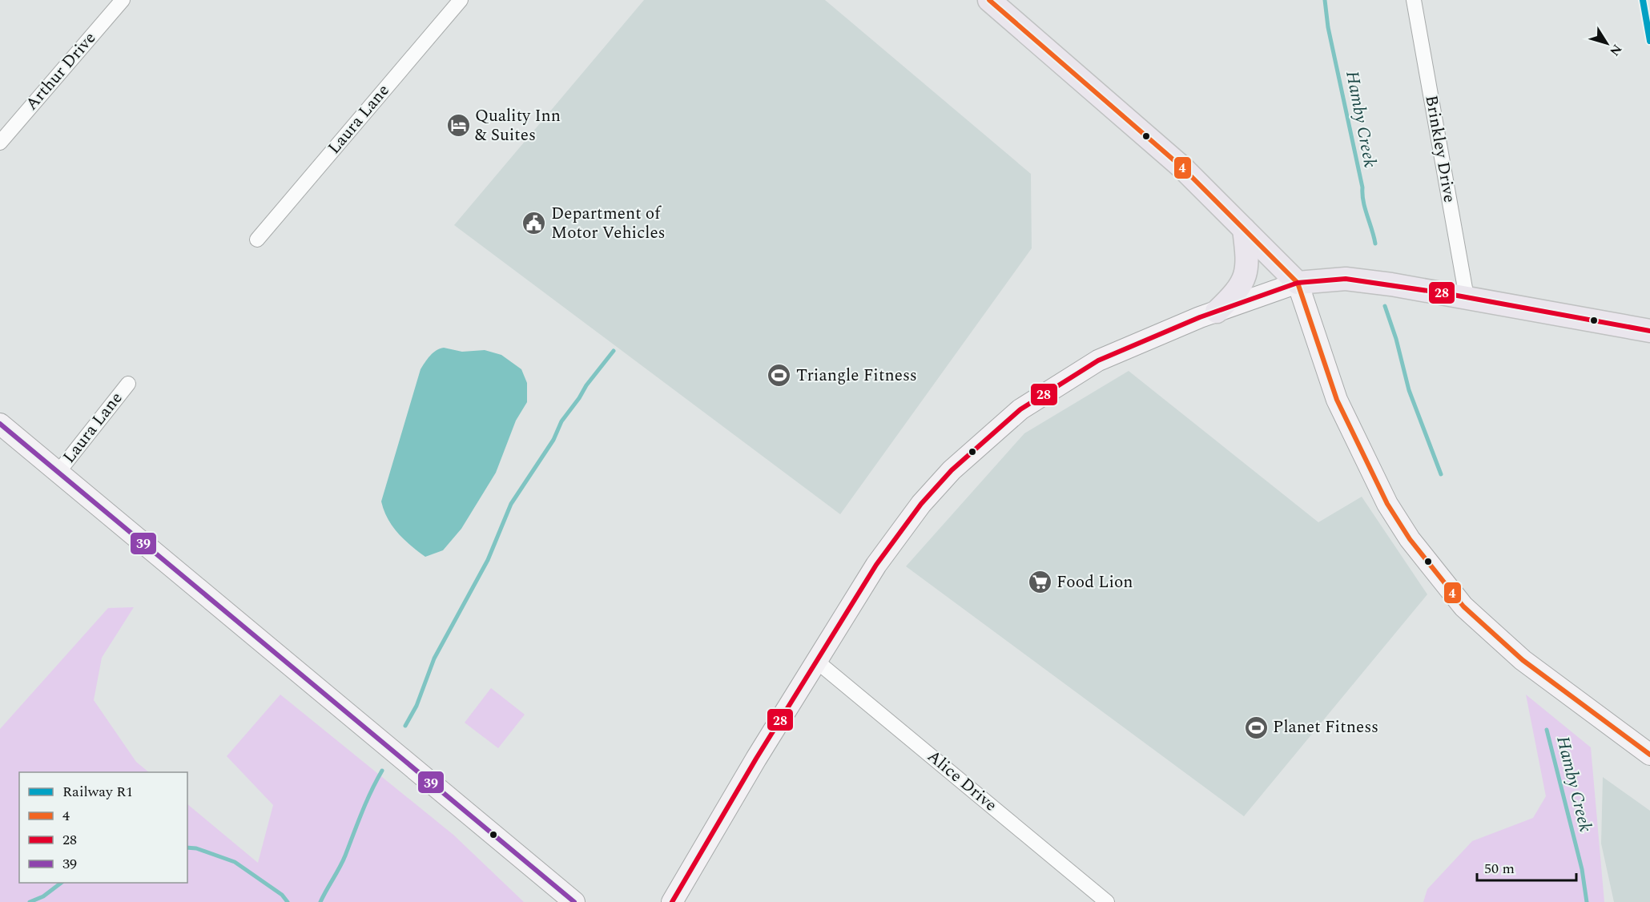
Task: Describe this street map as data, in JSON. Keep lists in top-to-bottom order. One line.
{"streets":{"street":["Arthur Drive","Laura Lane","Brinkley Drive","Alice Drive"]},"water":["Hamby Creek"],"places":{"hotel":["Quality Inn & Suites"],"public building":["Department of Motor Vehicles"],"sports":["Triangle Fitness","Planet Fitness"],"supermarket":["Food Lion"]},"lines":["rail line R1","transit line 4","transit line 28","transit line 39"],"legend":["Railway R1","4","28","39"],"scale_bar":"50 m","north":"bottom right"}
